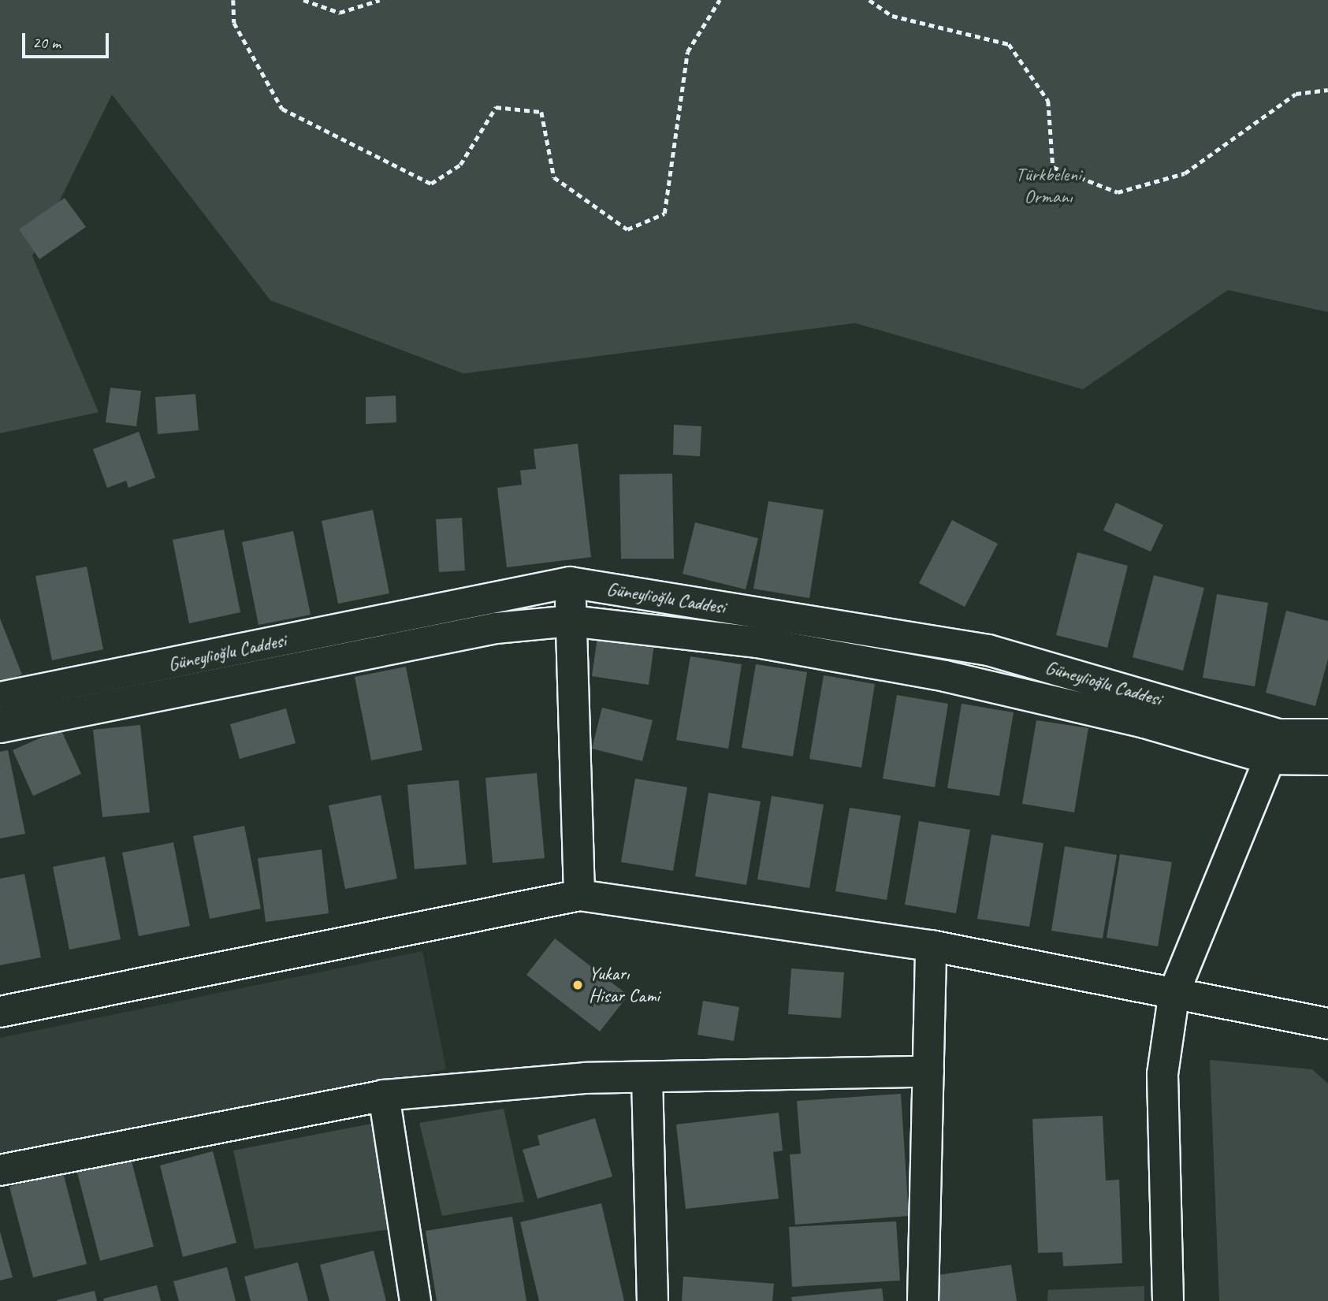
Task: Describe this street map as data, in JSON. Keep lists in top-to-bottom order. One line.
{"streets":{"street":["Güneylioğlu Caddesi"]},"parks":["Türkbeleni Ormanı"],"places":["Yukarı Hisar Cami"],"scale_bar":"20 m"}
